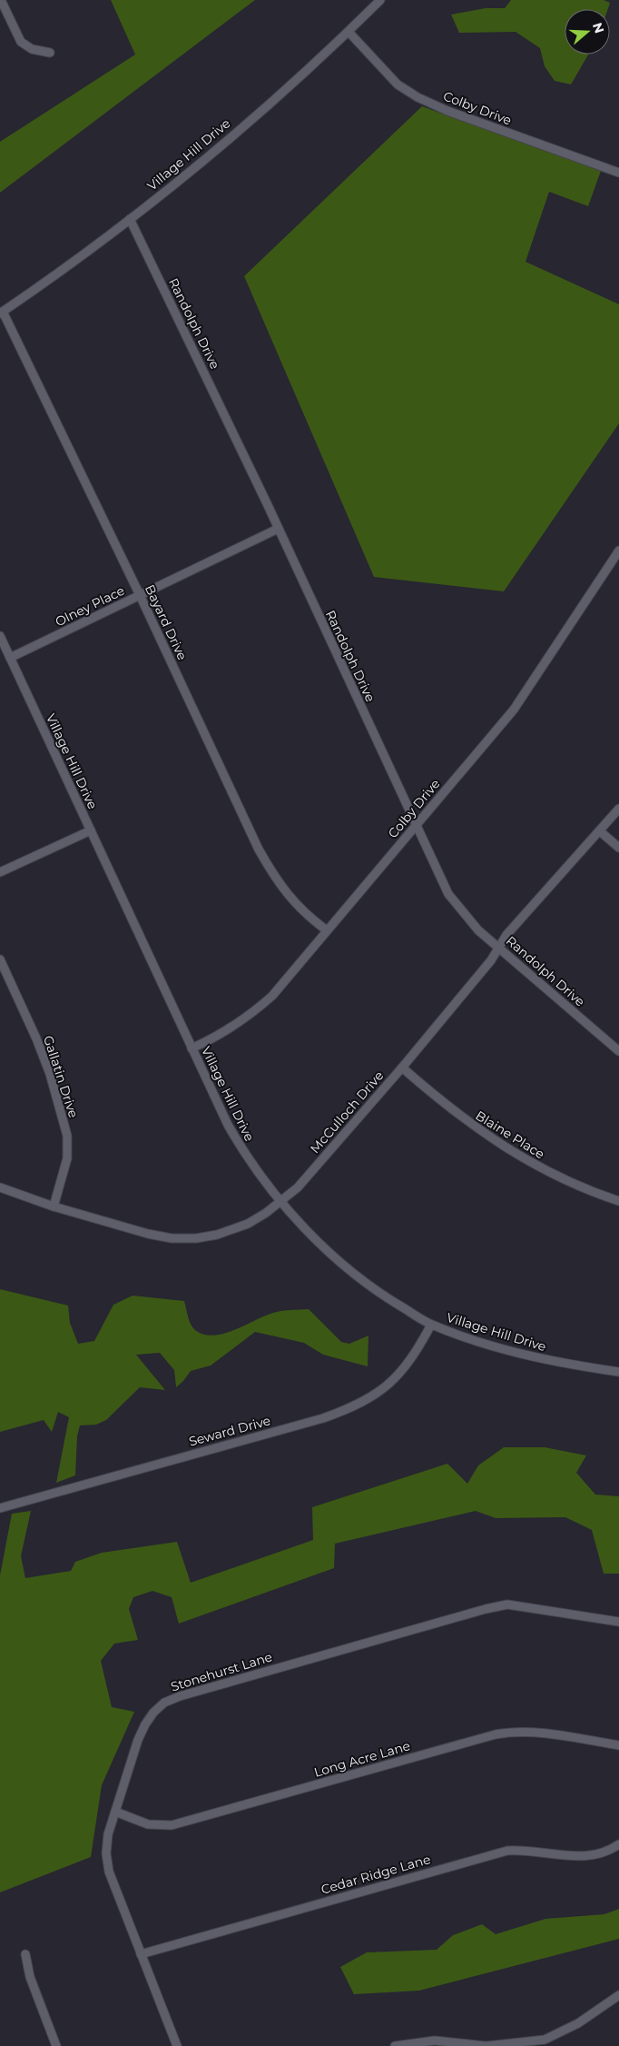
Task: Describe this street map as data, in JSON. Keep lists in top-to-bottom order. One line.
{"streets":{"street":["Colby Drive","Village Hill Drive","Randolph Drive","Olney Place","Bayard Drive","Gallatin Drive","McCulloch Drive","Blaine Place","Seward Drive","Stonehurst Lane","Long Acre Lane","Cedar Ridge Lane"]},"crossings":[["Colby Drive","Village Hill Drive"],["Colby Drive","Randolph Drive"],["Colby Drive","Bayard Drive"],["Village Hill Drive","Randolph Drive"],["Village Hill Drive","Olney Place"],["Village Hill Drive","Bayard Drive"],["Village Hill Drive","McCulloch Drive"],["Village Hill Drive","Seward Drive"],["Randolph Drive","Olney Place"],["Randolph Drive","McCulloch Drive"],["Olney Place","Bayard Drive"],["Gallatin Drive","McCulloch Drive"],["McCulloch Drive","Blaine Place"],["Stonehurst Lane","Long Acre Lane"],["Stonehurst Lane","Cedar Ridge Lane"]],"north":"right"}
